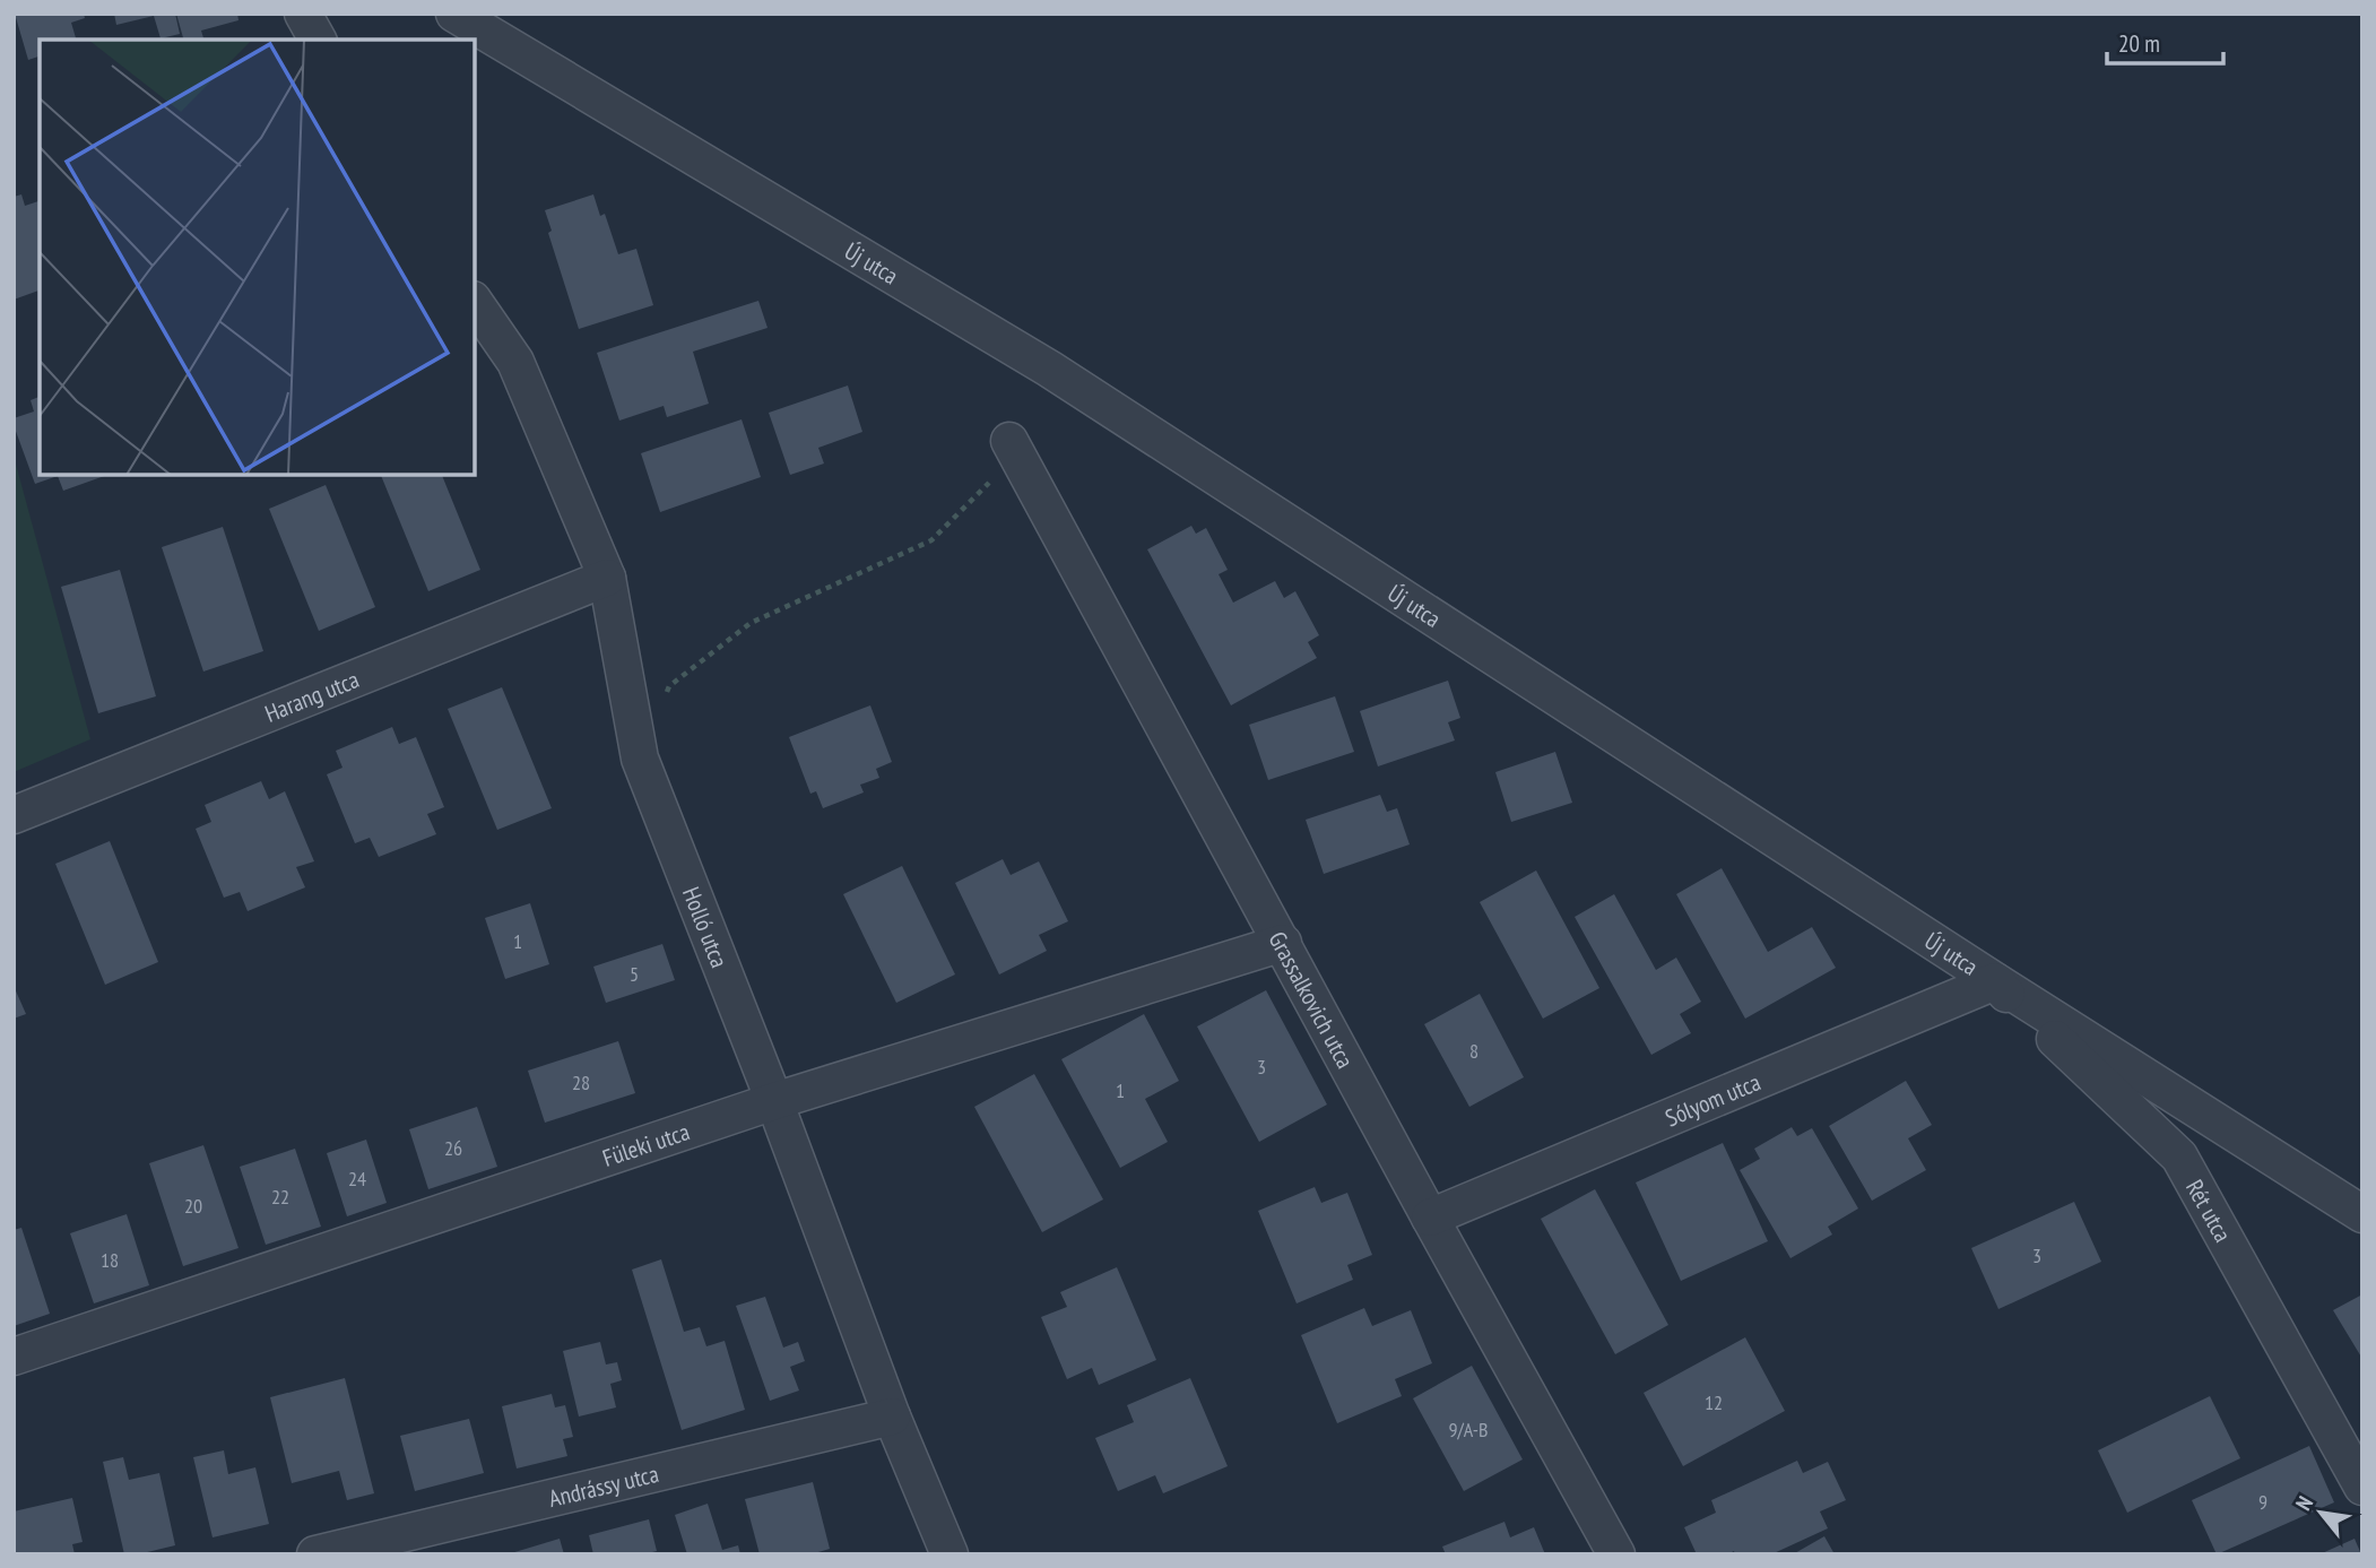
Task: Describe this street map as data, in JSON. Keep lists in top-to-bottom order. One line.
{"streets":{"street":["Új utca","Harang utca","Holló utca","Grassalkovich utca","Sólyom utca","Füleki utca","Rét utca","Andrássy utca"]},"crossings":[["Új utca","Sólyom utca"],["Új utca","Rét utca"],["Harang utca","Holló utca"],["Holló utca","Füleki utca"],["Holló utca","Andrássy utca"],["Grassalkovich utca","Sólyom utca"],["Grassalkovich utca","Füleki utca"],["Sólyom utca","Rét utca"]],"house_numbers":["1","5","8","3","28","1","26","24","22","20","3","18","12","9/A-B","9"],"scale_bar":"20 m","north":"top left"}
